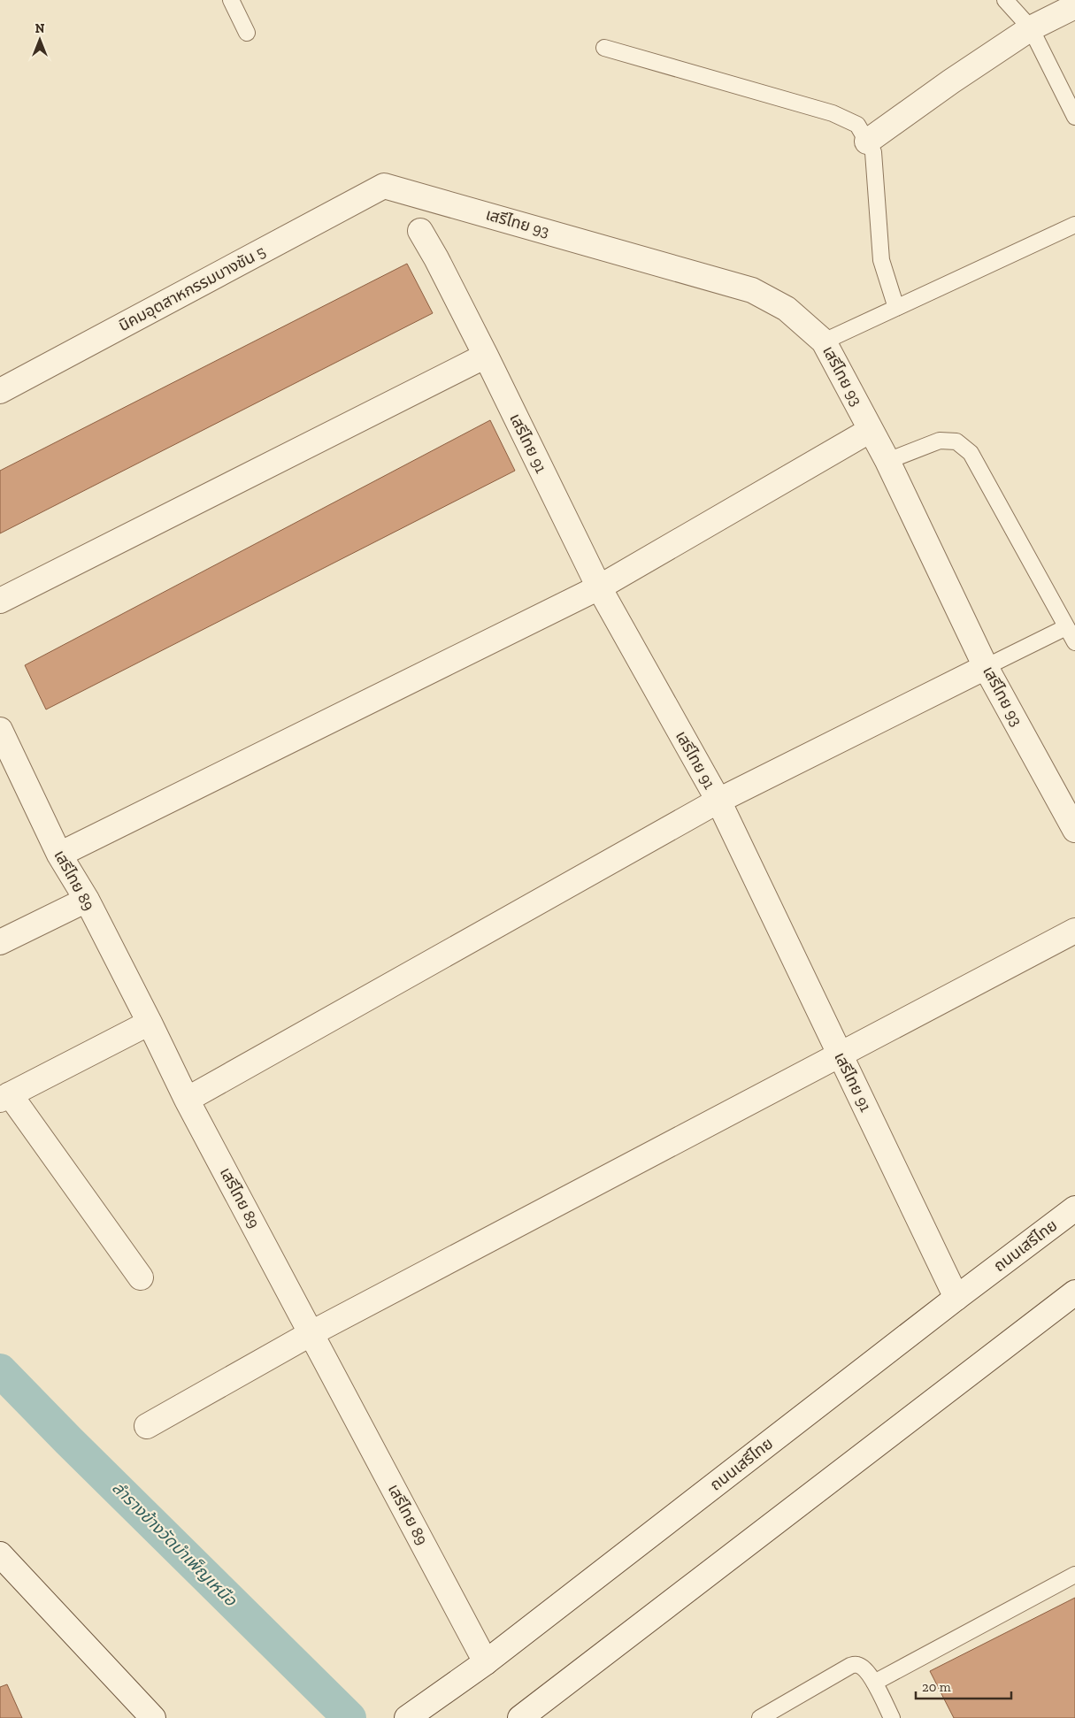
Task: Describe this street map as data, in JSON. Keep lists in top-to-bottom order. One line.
{"streets":{"street":["เสรีไทย 93","นิคมอุตสาหกรรมบางชัน 5","เสรีไทย 91","เสรีไทย 89","ถนนเสรีไทย"]},"crossings":[["เสรีไทย 93","นิคมอุตสาหกรรมบางชัน 5"],["เสรีไทย 91","ถนนเสรีไทย"],["เสรีไทย 89","ถนนเสรีไทย"]],"water":["ลำรางข้างวัดบำเพ็ญเหนือ"],"scale_bar":"20 m","north":"top"}
